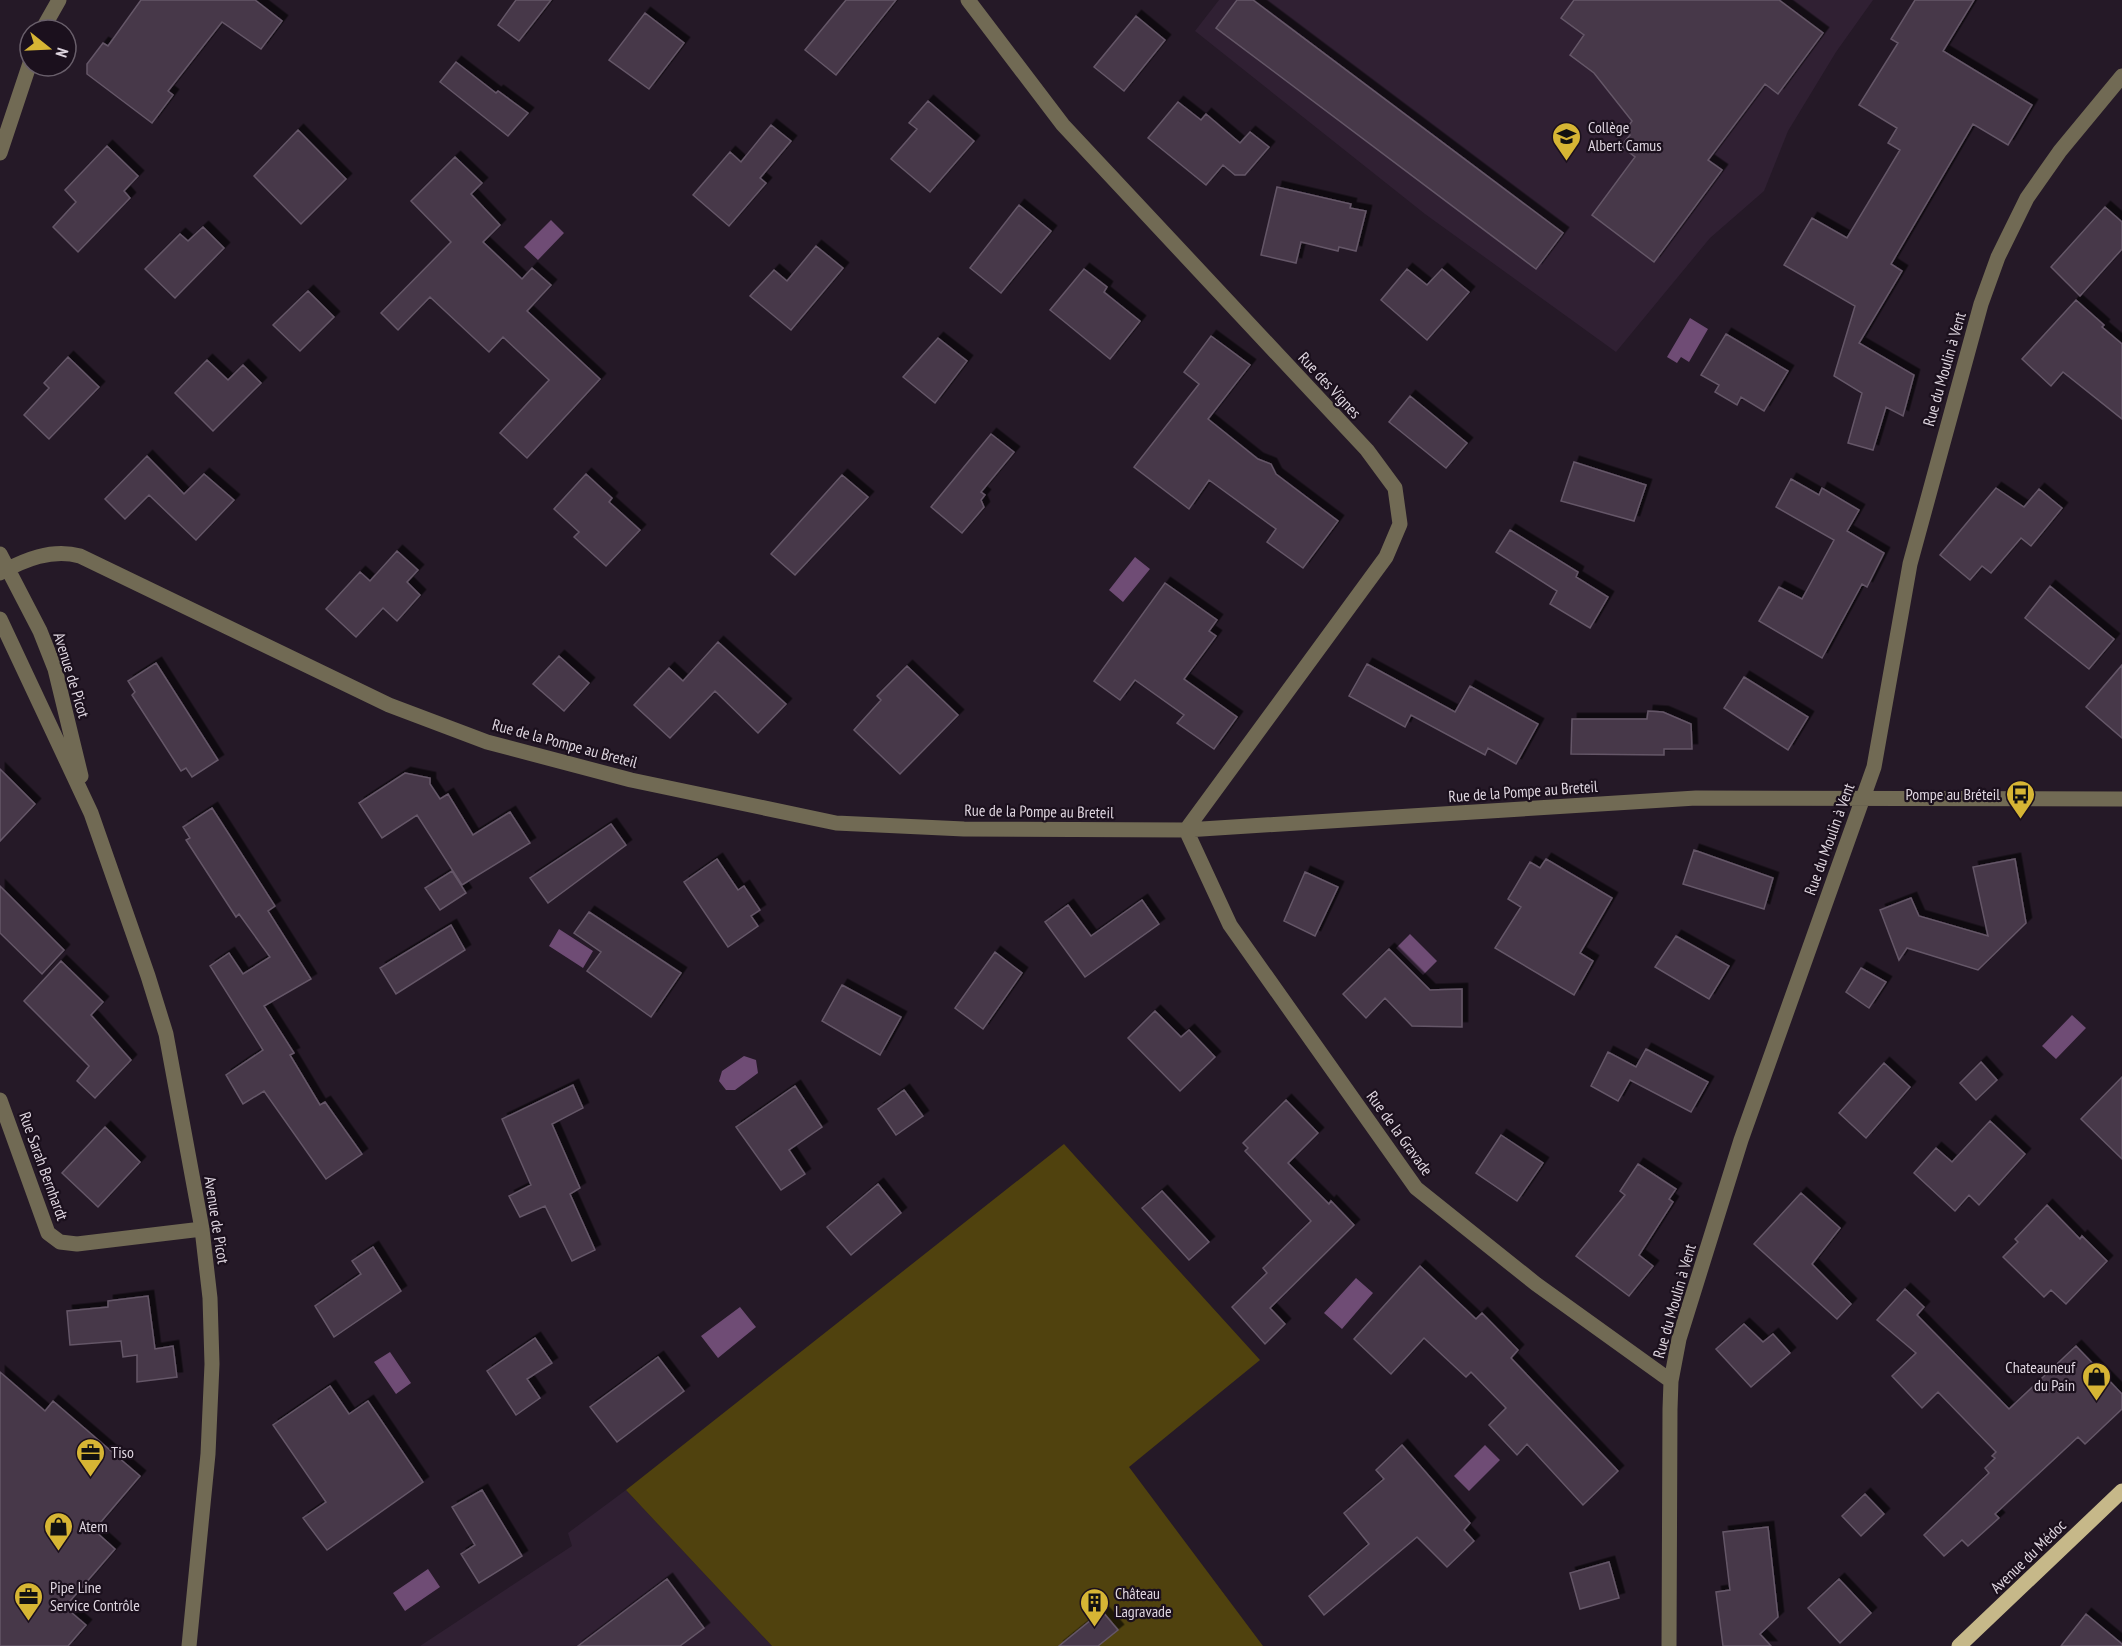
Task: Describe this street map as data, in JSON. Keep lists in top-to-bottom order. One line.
{"streets":{"main road":["Avenue du Médoc"],"street":["Rue du Moulin à Vent","Rue des Vignes","Avenue de Picot","Rue de la Pompe au Breteil","Rue de la Gravade","Rue Sarah Bernhardt"]},"crossings":[["Rue du Moulin à Vent","Rue de la Pompe au Breteil"],["Rue du Moulin à Vent","Rue de la Gravade"],["Rue des Vignes","Rue de la Pompe au Breteil"],["Rue des Vignes","Rue de la Gravade"],["Avenue de Picot","Rue de la Pompe au Breteil"],["Avenue de Picot","Rue Sarah Bernhardt"],["Rue de la Pompe au Breteil","Rue de la Gravade"]],"places":{"school or university":["Collège Albert Camus"],"bus stop":["Pompe au Bréteil"],"shop":["Chateauneuf du Pain","Atem"],"office":["Tiso","Pipe Line Service Contrôle"],"building":["Château Lagravade"]},"north":"right"}
